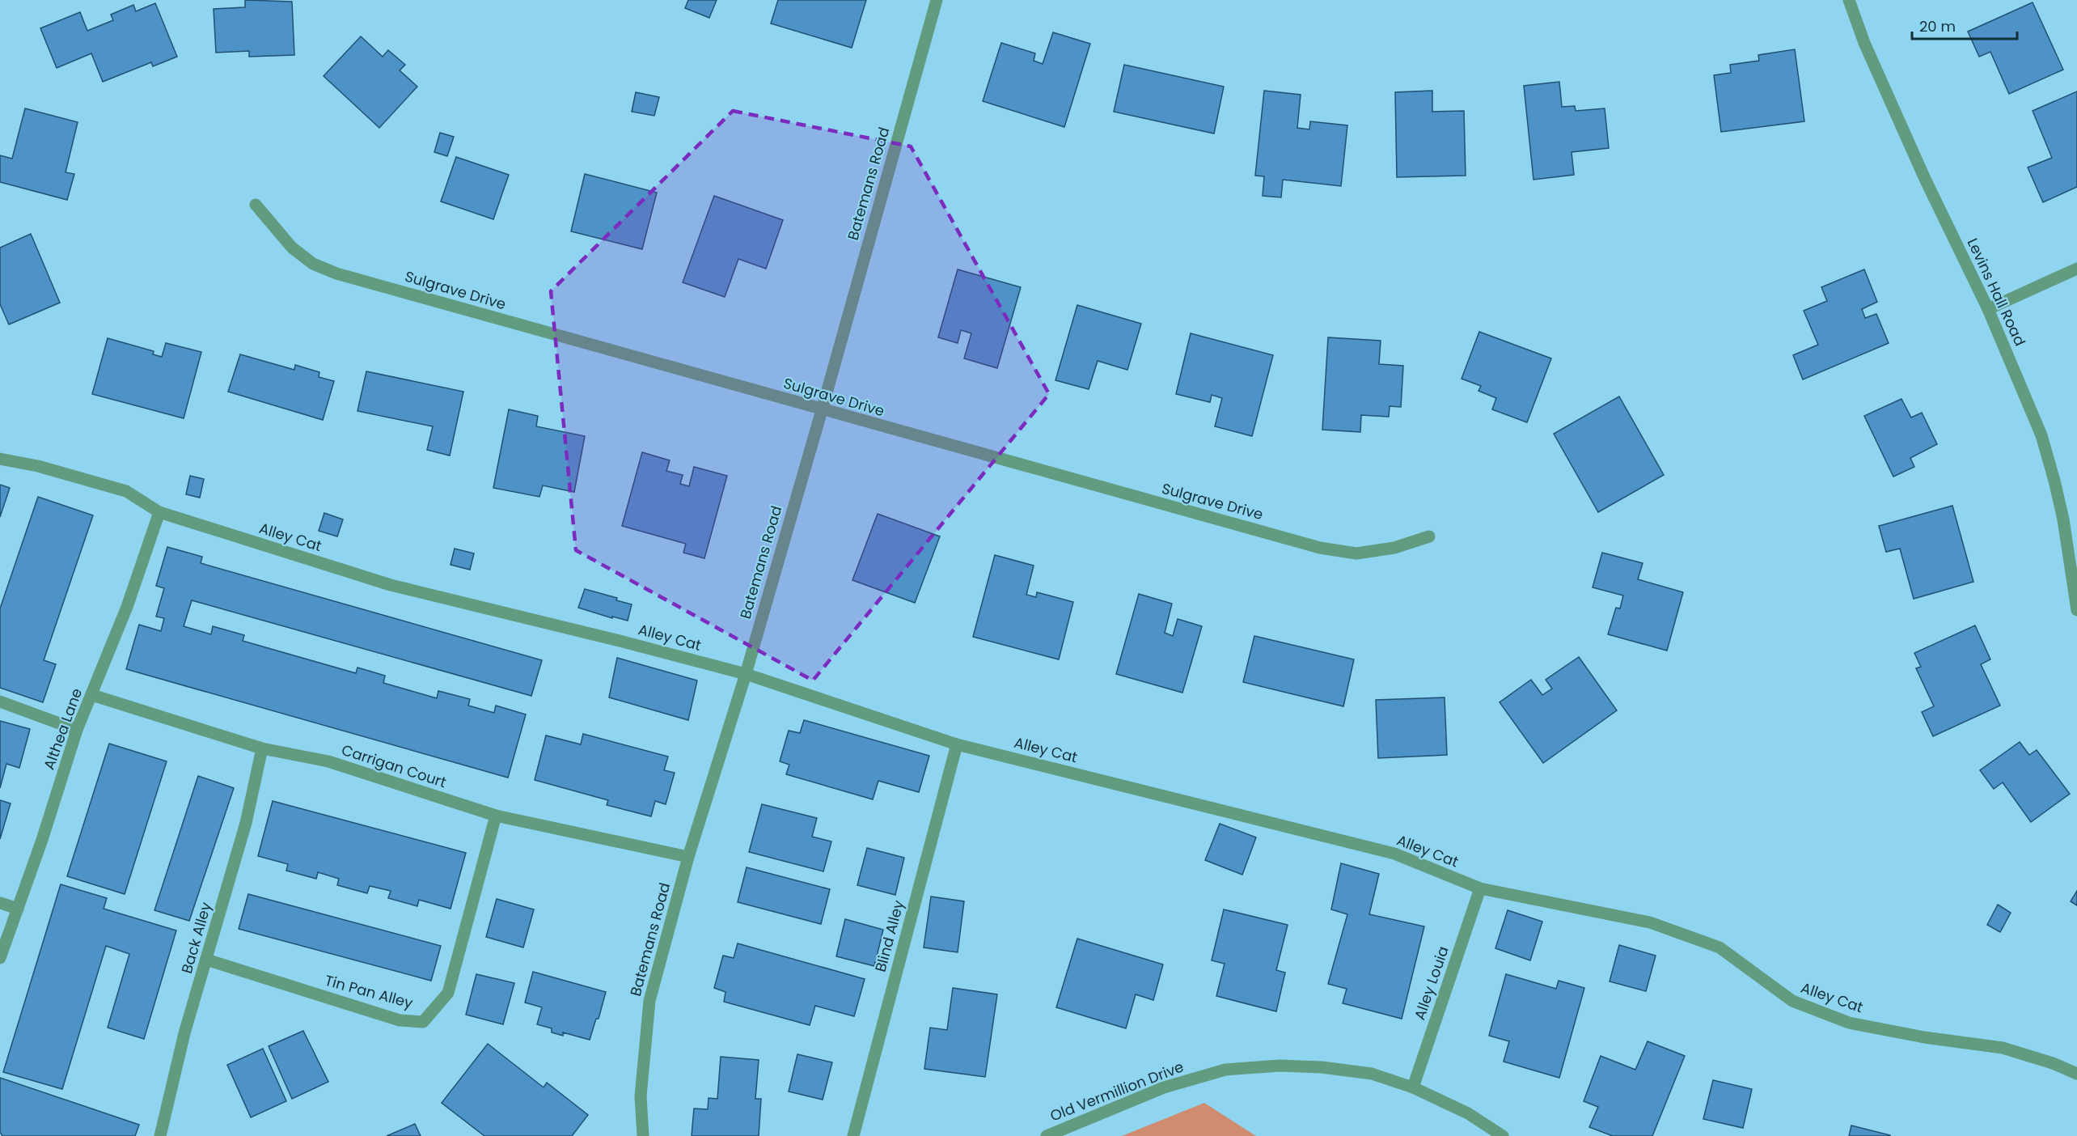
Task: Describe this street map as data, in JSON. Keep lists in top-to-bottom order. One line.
{"streets":{"street":["Batemans Road","Sulgrave Drive","Levins Hall Road","Alley Cat","Althea Lane","Carrigan Court","Blind Alley","Back Alley","Alley Louia","Tin Pan Alley","Old Vermillion Drive"]},"crossings":[["Batemans Road","Sulgrave Drive"],["Batemans Road","Alley Cat"],["Batemans Road","Carrigan Court"],["Alley Cat","Althea Lane"],["Alley Cat","Blind Alley"],["Alley Cat","Alley Louia"],["Althea Lane","Carrigan Court"],["Carrigan Court","Back Alley"],["Carrigan Court","Tin Pan Alley"],["Back Alley","Tin Pan Alley"],["Alley Louia","Old Vermillion Drive"]],"scale_bar":"20 m"}
